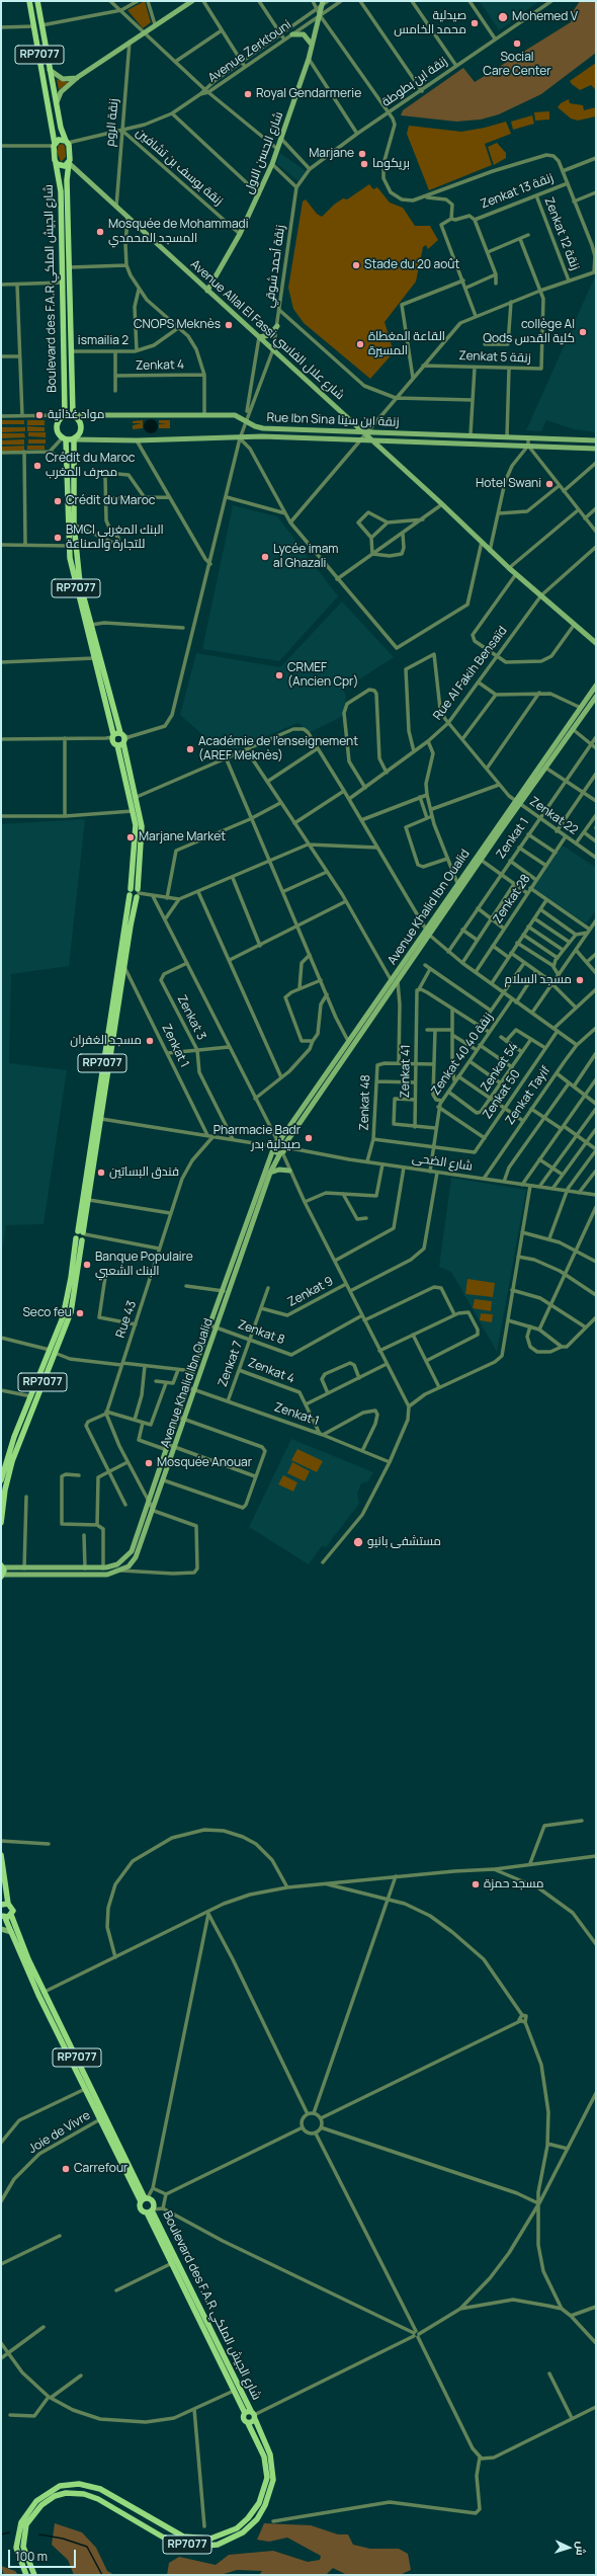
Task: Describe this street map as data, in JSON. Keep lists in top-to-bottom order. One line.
{"streets":{"main road":["RP7077","شارع الحسن الاول","Boulevard des F.A.R شارع الجيش الملكي","Avenue Allal El Fassi شارع علال الفاسي","Rue Ibn Sina زنقة ابن سينا","Avenue Khalid Ibn Oualid"],"street":["Avenue Zerktouni","زنقة ابن بطوطة","زنقة الروم","زنقة يوسف بن تشافين","Zenkat 13 زنقة","Zenkat 12 زنقة","زنقة أحمد شوقي","ismailia 2","Zenkat 5 زنقة","Zenkat 4","Rue Al Fakih Bensaïd","Zenkat 22","Zenkat 1","Zenkat 28","Zenkat 3","Zenkat 40 زنقة 40","Zenkat 54","Zenkat 41","Zenkat 50","Zenkat Tayif","Zenkat 48","شارع الضحى","Zenkat 9","Rue 43","Zenkat 8","Zenkat 7","Joie de Vivre"]},"crossings":[["Avenue Zerktouni","شارع الحسن الاول"],["RP7077","Boulevard des F.A.R شارع الجيش الملكي"],["زنقة ابن بطوطة","زنقة أحمد شوقي"],["زنقة الروم","زنقة يوسف بن تشافين"],["زنقة الروم","Avenue Allal El Fassi شارع علال الفاسي"],["شارع الحسن الاول","زنقة يوسف بن تشافين"],["شارع الحسن الاول","Avenue Allal El Fassi شارع علال الفاسي"],["Zenkat 13 زنقة","Zenkat 12 زنقة"],["زنقة أحمد شوقي","Avenue Allal El Fassi شارع علال الفاسي"],["زنقة أحمد شوقي","Rue Ibn Sina زنقة ابن سينا"],["Boulevard des F.A.R شارع الجيش الملكي","Avenue Allal El Fassi شارع علال الفاسي"],["Boulevard des F.A.R شارع الجيش الملكي","ismailia 2"],["Boulevard des F.A.R شارع الجيش الملكي","Rue Ibn Sina زنقة ابن سينا"],["Boulevard des F.A.R شارع الجيش الملكي","Zenkat 1"],["Boulevard des F.A.R شارع الجيش الملكي","Joie de Vivre"],["Avenue Allal El Fassi شارع علال الفاسي","Rue Ibn Sina زنقة ابن سينا"],["Avenue Allal El Fassi شارع علال الفاسي","Rue Al Fakih Bensaïd"],["Zenkat 4","Zenkat 1"],["Zenkat 4","Zenkat 7"],["Rue Al Fakih Bensaïd","Zenkat 22"],["Zenkat 22","Zenkat 1"],["Zenkat 22","Zenkat 28"],["Zenkat 22","Avenue Khalid Ibn Oualid"],["Zenkat 1","Avenue Khalid Ibn Oualid"],["Zenkat 1","Zenkat 7"],["Avenue Khalid Ibn Oualid","شارع الضحى"],["Avenue Khalid Ibn Oualid","Zenkat 8"],["Zenkat 40 زنقة 40","Zenkat 54"],["Zenkat 40 زنقة 40","Zenkat 48"],["Zenkat 40 زنقة 40","شارع الضحى"],["Zenkat 54","Zenkat 50"],["Zenkat 50","Zenkat 48"],["Zenkat Tayif","شارع الضحى"],["Zenkat 48","شارع الضحى"],["Zenkat 9","Zenkat 7"],["Zenkat 8","Zenkat 7"]],"places":["Mohemed V","صيدلية محمد الخامس","Social Care Center","Royal Gendarmerie","Marjane","بريكوما","Mosquée de Mohammadi المسجد المحمدي","Stade du 20 août","CNOPS Meknès","collège Al Qods كلية القدس","القاعة المغطاة المسيرة","مواد غذائية","Crédit du Maroc مصرف المغرب","Hotel Swani","Crédit du Maroc","BMCI البنك المغربي للتجارة والصناعة","Lycée imam al Ghazali","CRMEF (Ancien Cpr)","Académie de l'enseignement (AREF Meknès)","Marjane Market","مسجد السلام","مسجد الغفران","Pharmacie Badr صيدلية بدر","فندق البساتين","Banque Populaire البنك الشعبي","Seco feu","Mosquée Anouar","مستشفى بانيو","مسجد حمزة","Carrefour"],"scale_bar":"100 m","north":"right"}
